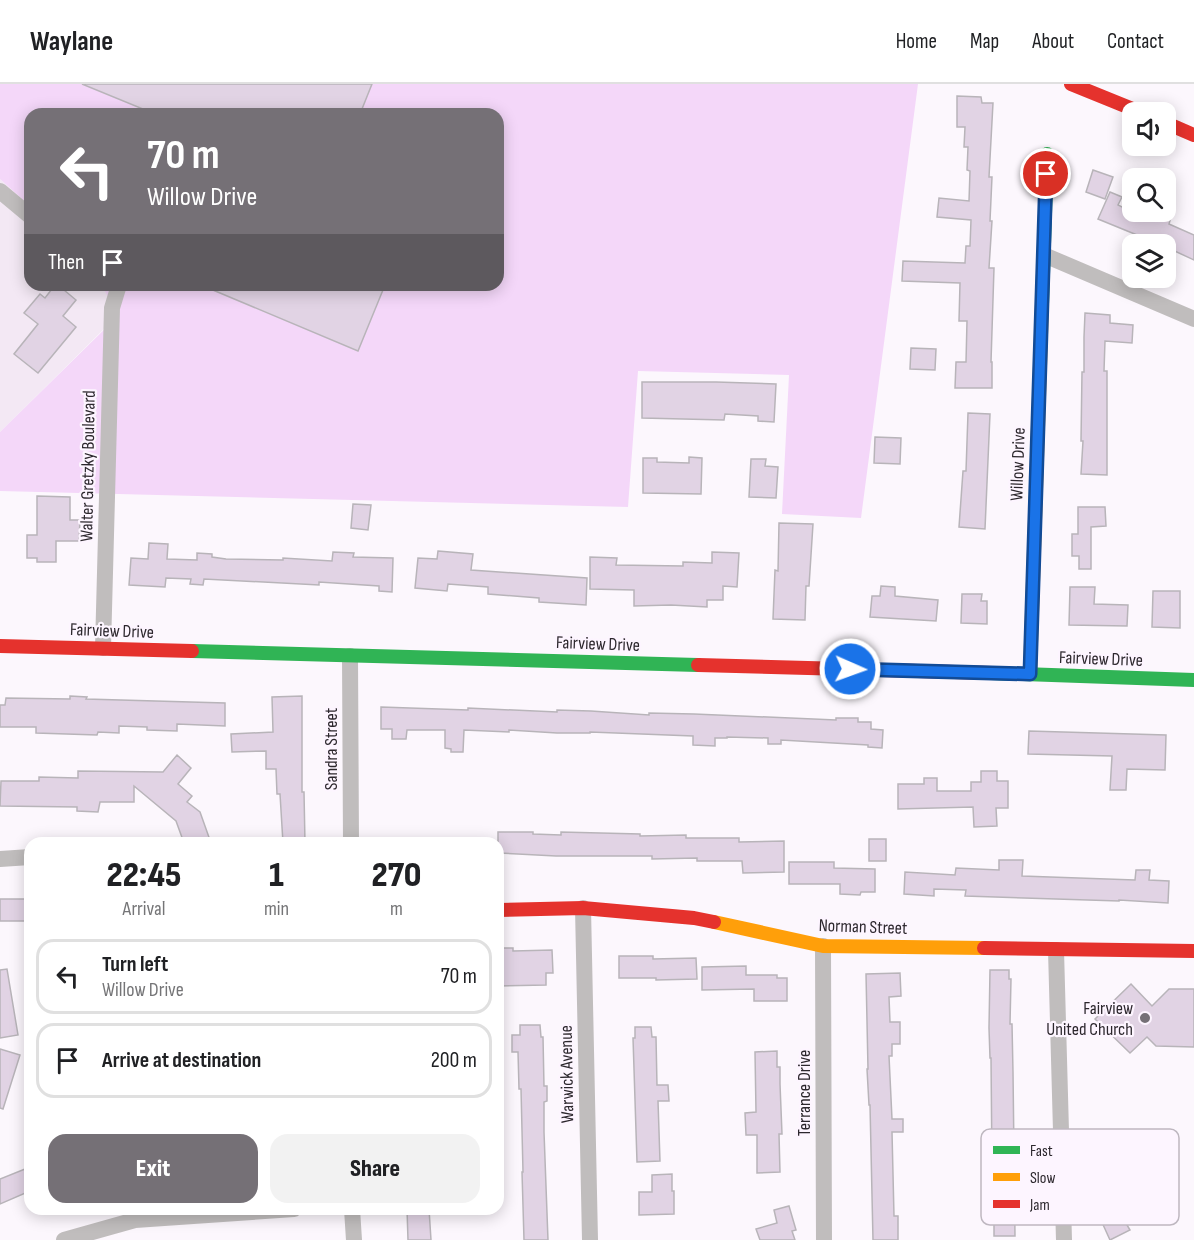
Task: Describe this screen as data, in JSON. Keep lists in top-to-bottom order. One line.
{"streets":{"main road":["Willow Drive","Fairview Drive","Norman Street"],"street":["Walter Gretzky Boulevard","Sandra Street","Warwick Avenue","Terrance Drive"]},"crossings":[["Willow Drive","Fairview Drive"],["Walter Gretzky Boulevard","Fairview Drive"],["Fairview Drive","Sandra Street"],["Norman Street","Warwick Avenue"],["Norman Street","Terrance Drive"]],"places":["Fairview United Church"],"legend":["Fast","Slow","Jam"],"page":{"header":"Waylane","nav":["Home","Map","About","Contact"],"turn":["70 m","Willow Drive"],"then":"Then","eta":["22:45","Arrival","1","min","270","m"],"list":[{"name":"Turn left","note":"Willow Drive","value":"70 m"},{"name":"Arrive at destination","value":"200 m"}],"buttons":["Exit","Share"]}}
